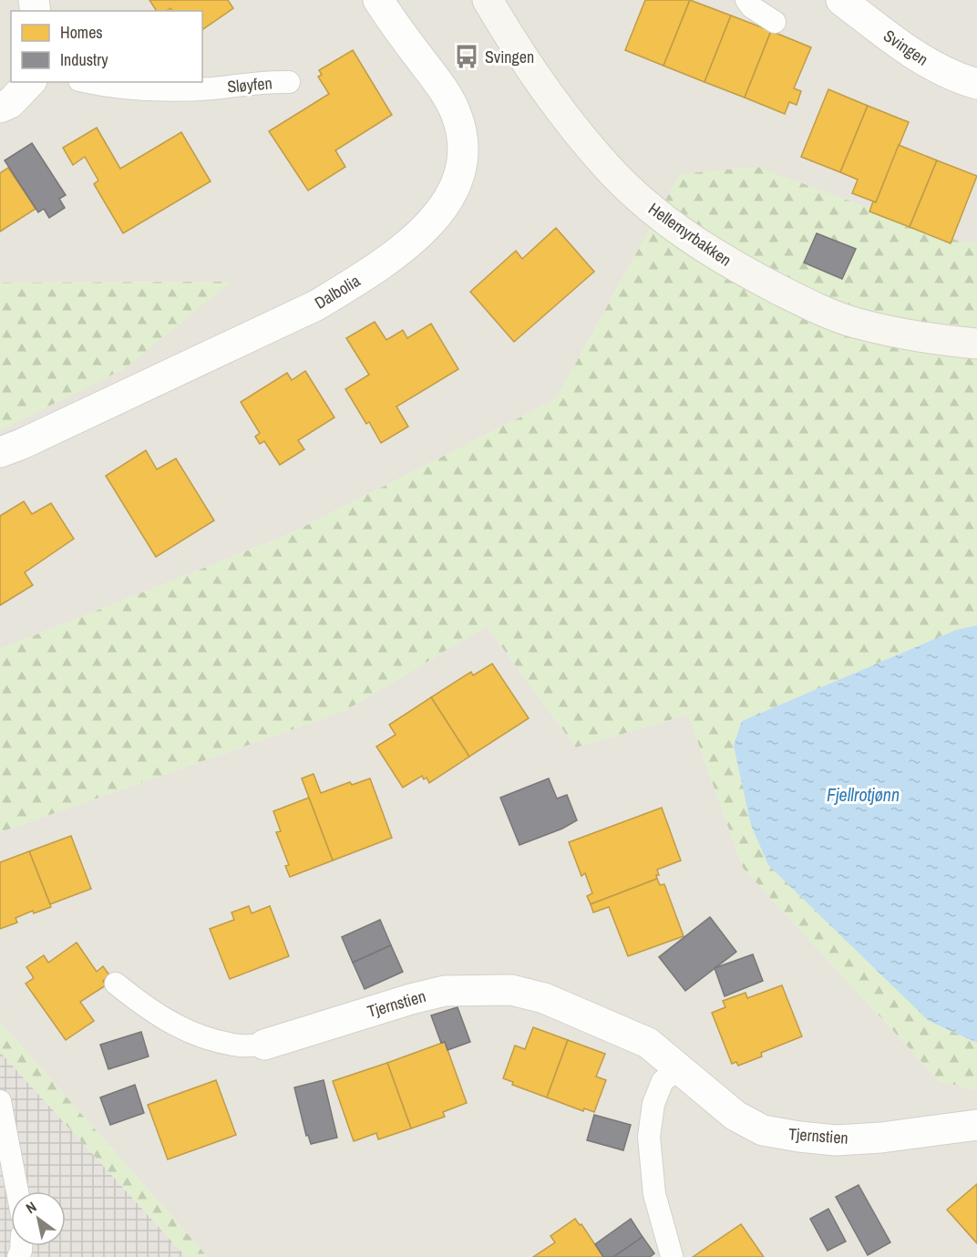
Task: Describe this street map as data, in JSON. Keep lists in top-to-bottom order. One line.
{"streets":{"street":["Svingen","Hellemyrbakken","Dalbolia","Tjernstien"],"lane":["Sløyfen"]},"water":["Fjellrotjønn"],"places":{"bus stop":["Svingen"]},"legend":["Homes","Industry"],"north":"top left"}
